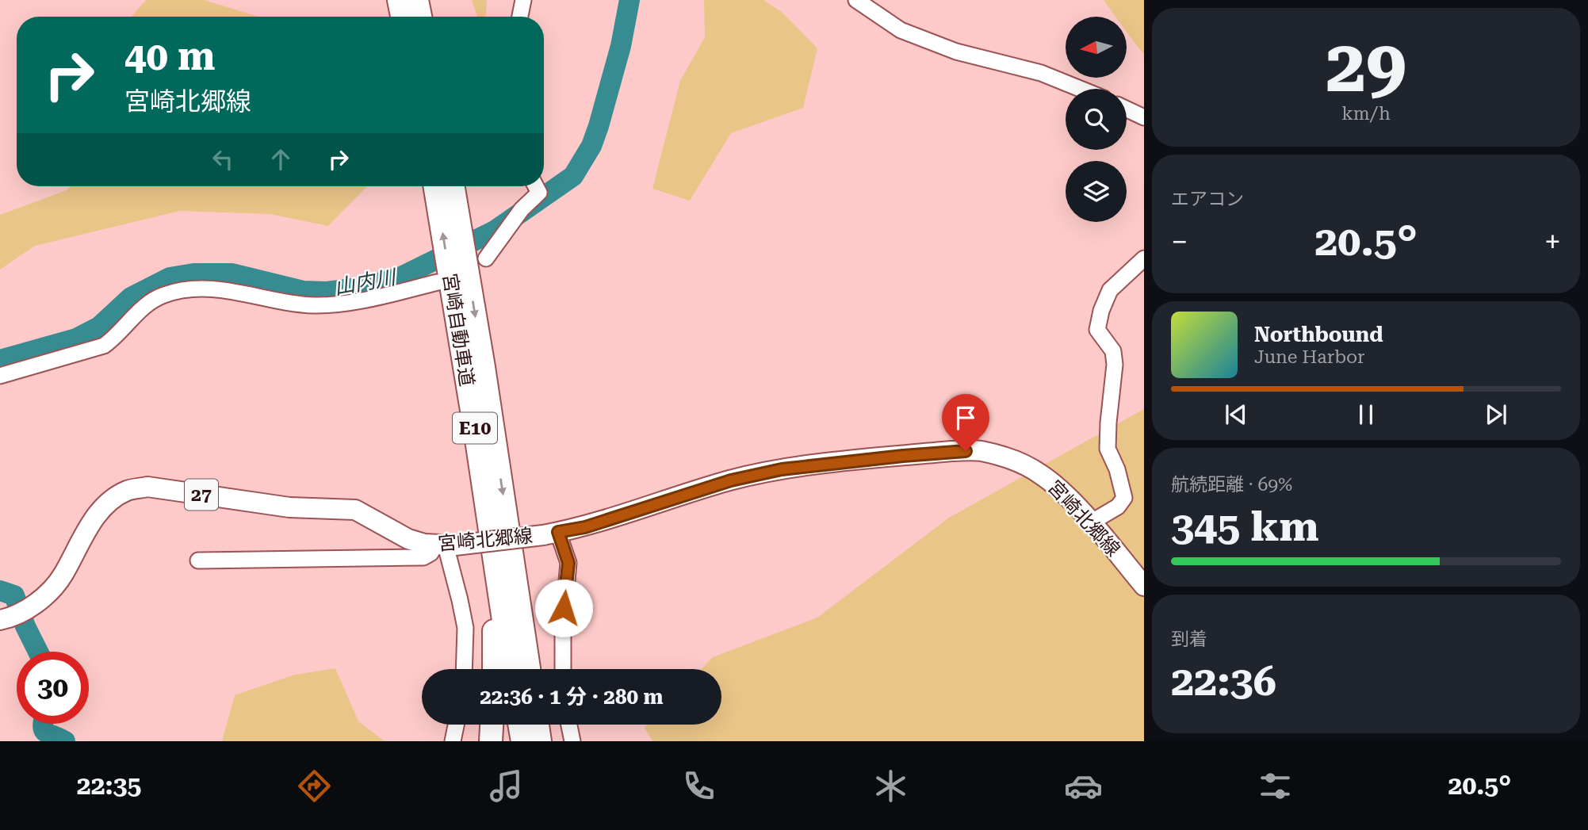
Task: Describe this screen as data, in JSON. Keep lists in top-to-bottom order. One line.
{"streets":{"highway":["宮崎自動車道","E10"],"main road":["27","宮崎北郷線"]},"water":["山内川"],"north":"left","page":{"tile":[["29","km/h"],"エアコン",["航続距離 · 69%","345 km"],["到着","22:36"]],"turn":["40 m","宮崎北郷線"],"heat":["−","20.5°","+"],"song":["Northbound","June Harbor"],"limit":"30","trip":"22:36 · 1 分 · 280 m","tabs":["22:35","20.5°"]}}
